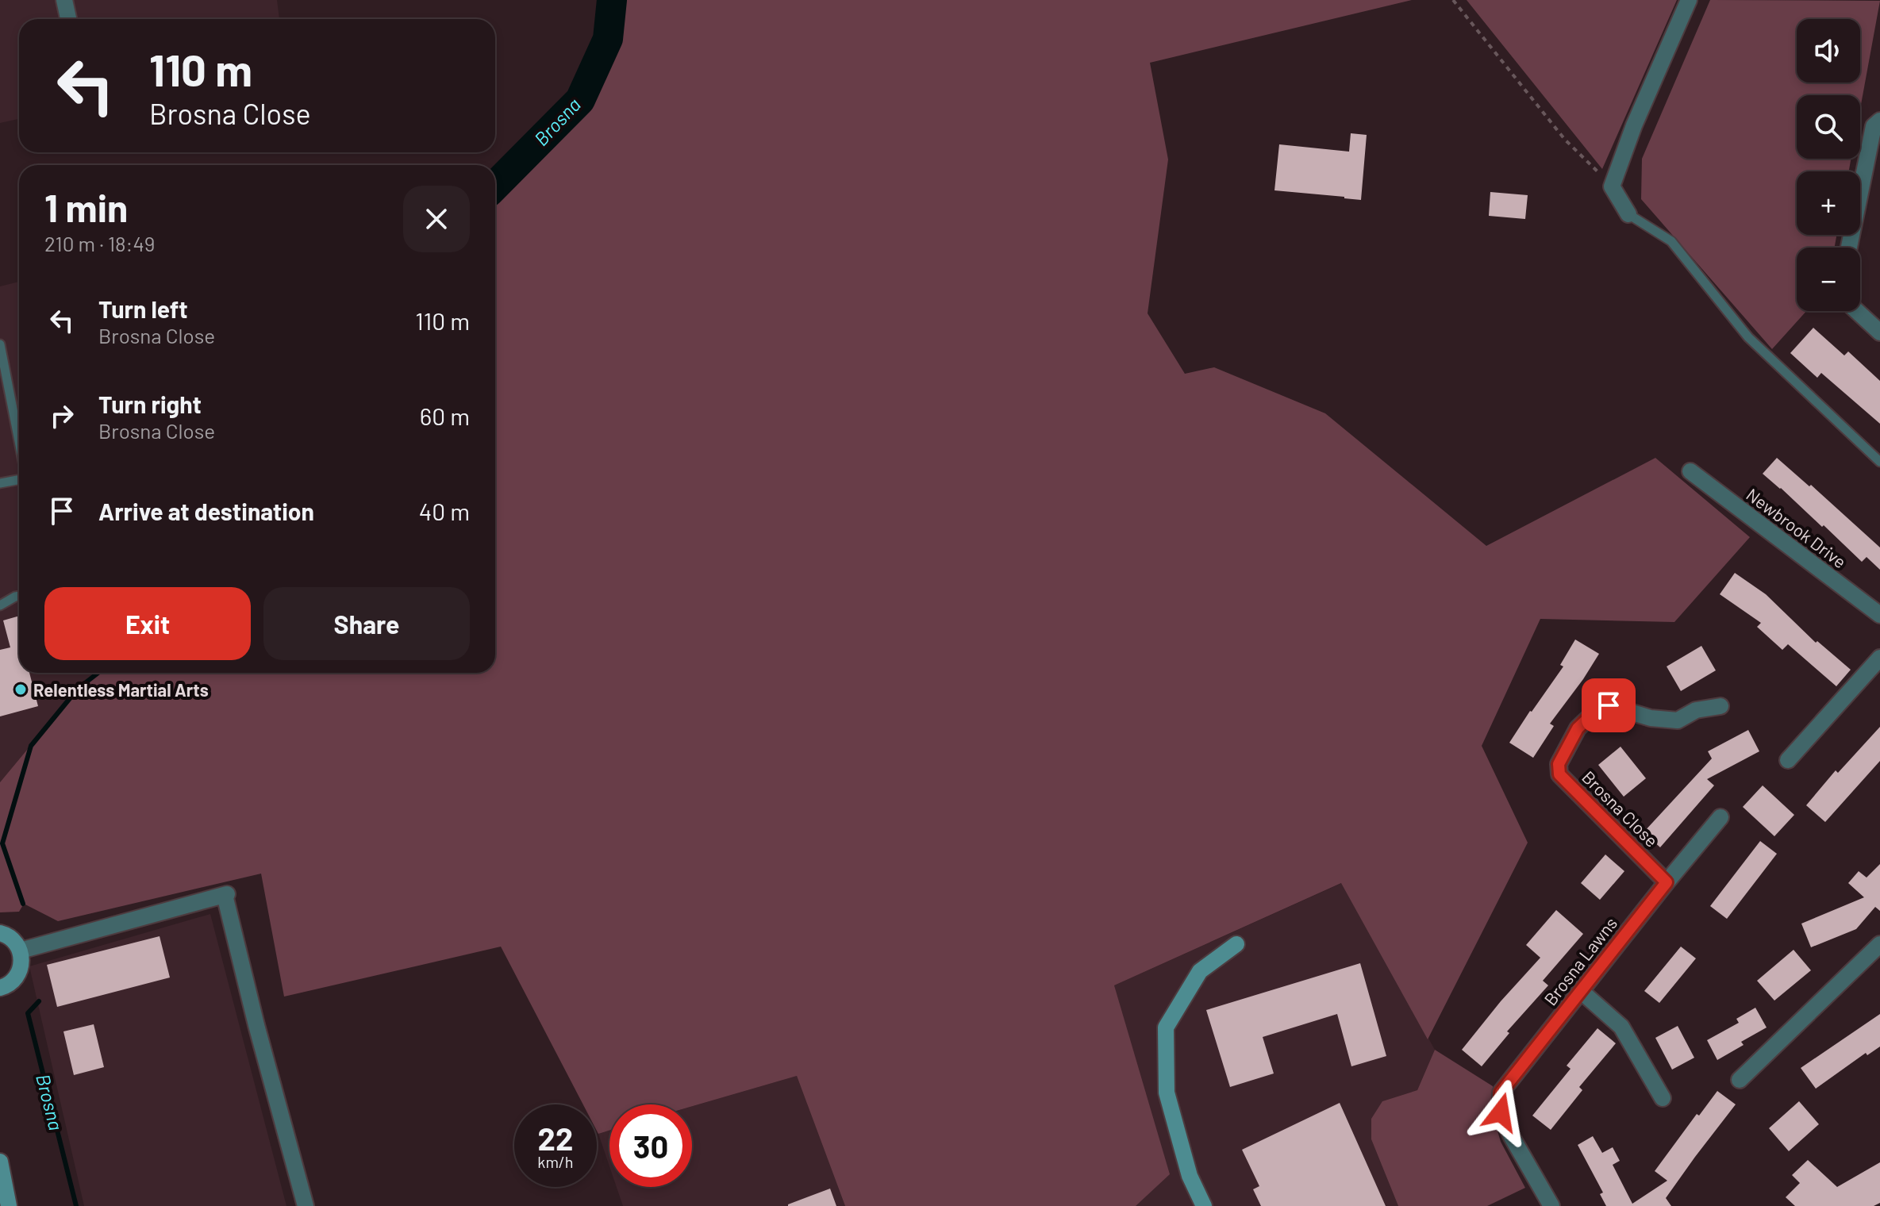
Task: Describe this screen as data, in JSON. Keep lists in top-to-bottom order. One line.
{"streets":{"street":["Newbrook Drive","Brosna Close","Brosna Lawns"]},"crossings":[["Brosna Close","Brosna Lawns"]],"water":["Brosna"],"places":["Relentless Martial Arts"],"page":{"map_buttons":["+","−"],"turn":["110 m","Brosna Close"],"heading":["1 min","210 m · 18:49"],"list":[{"name":"Turn left","note":"Brosna Close","value":"110 m"},{"name":"Turn right","note":"Brosna Close","value":"60 m"},{"name":"Arrive at destination","value":"40 m"}],"buttons":["Exit","Share"],"speed":"22 km/h","limit":"30"}}
